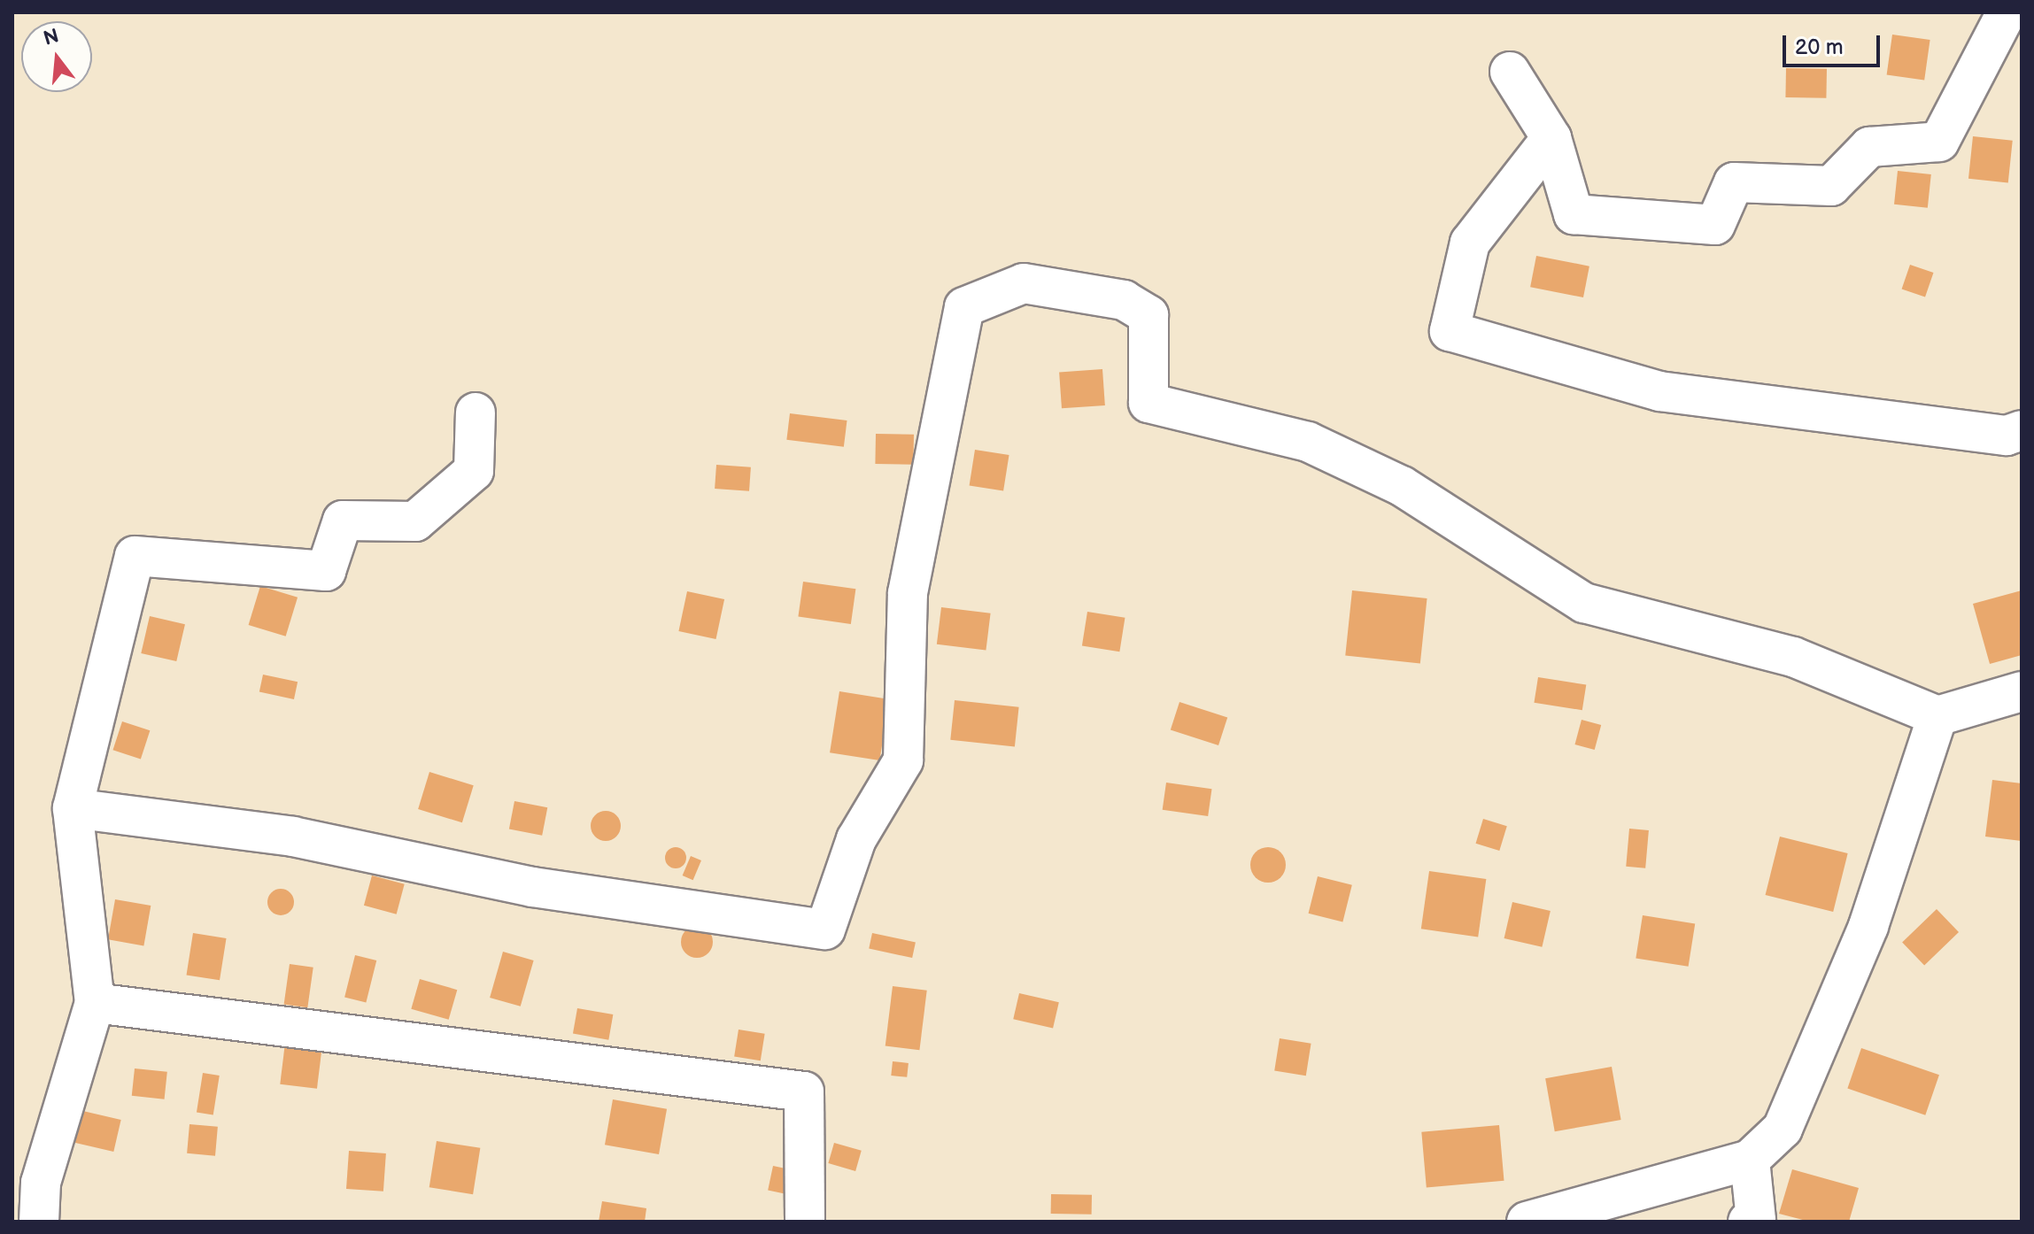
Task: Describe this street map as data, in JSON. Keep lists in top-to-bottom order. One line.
{"scale_bar":"20 m","north":"top"}
